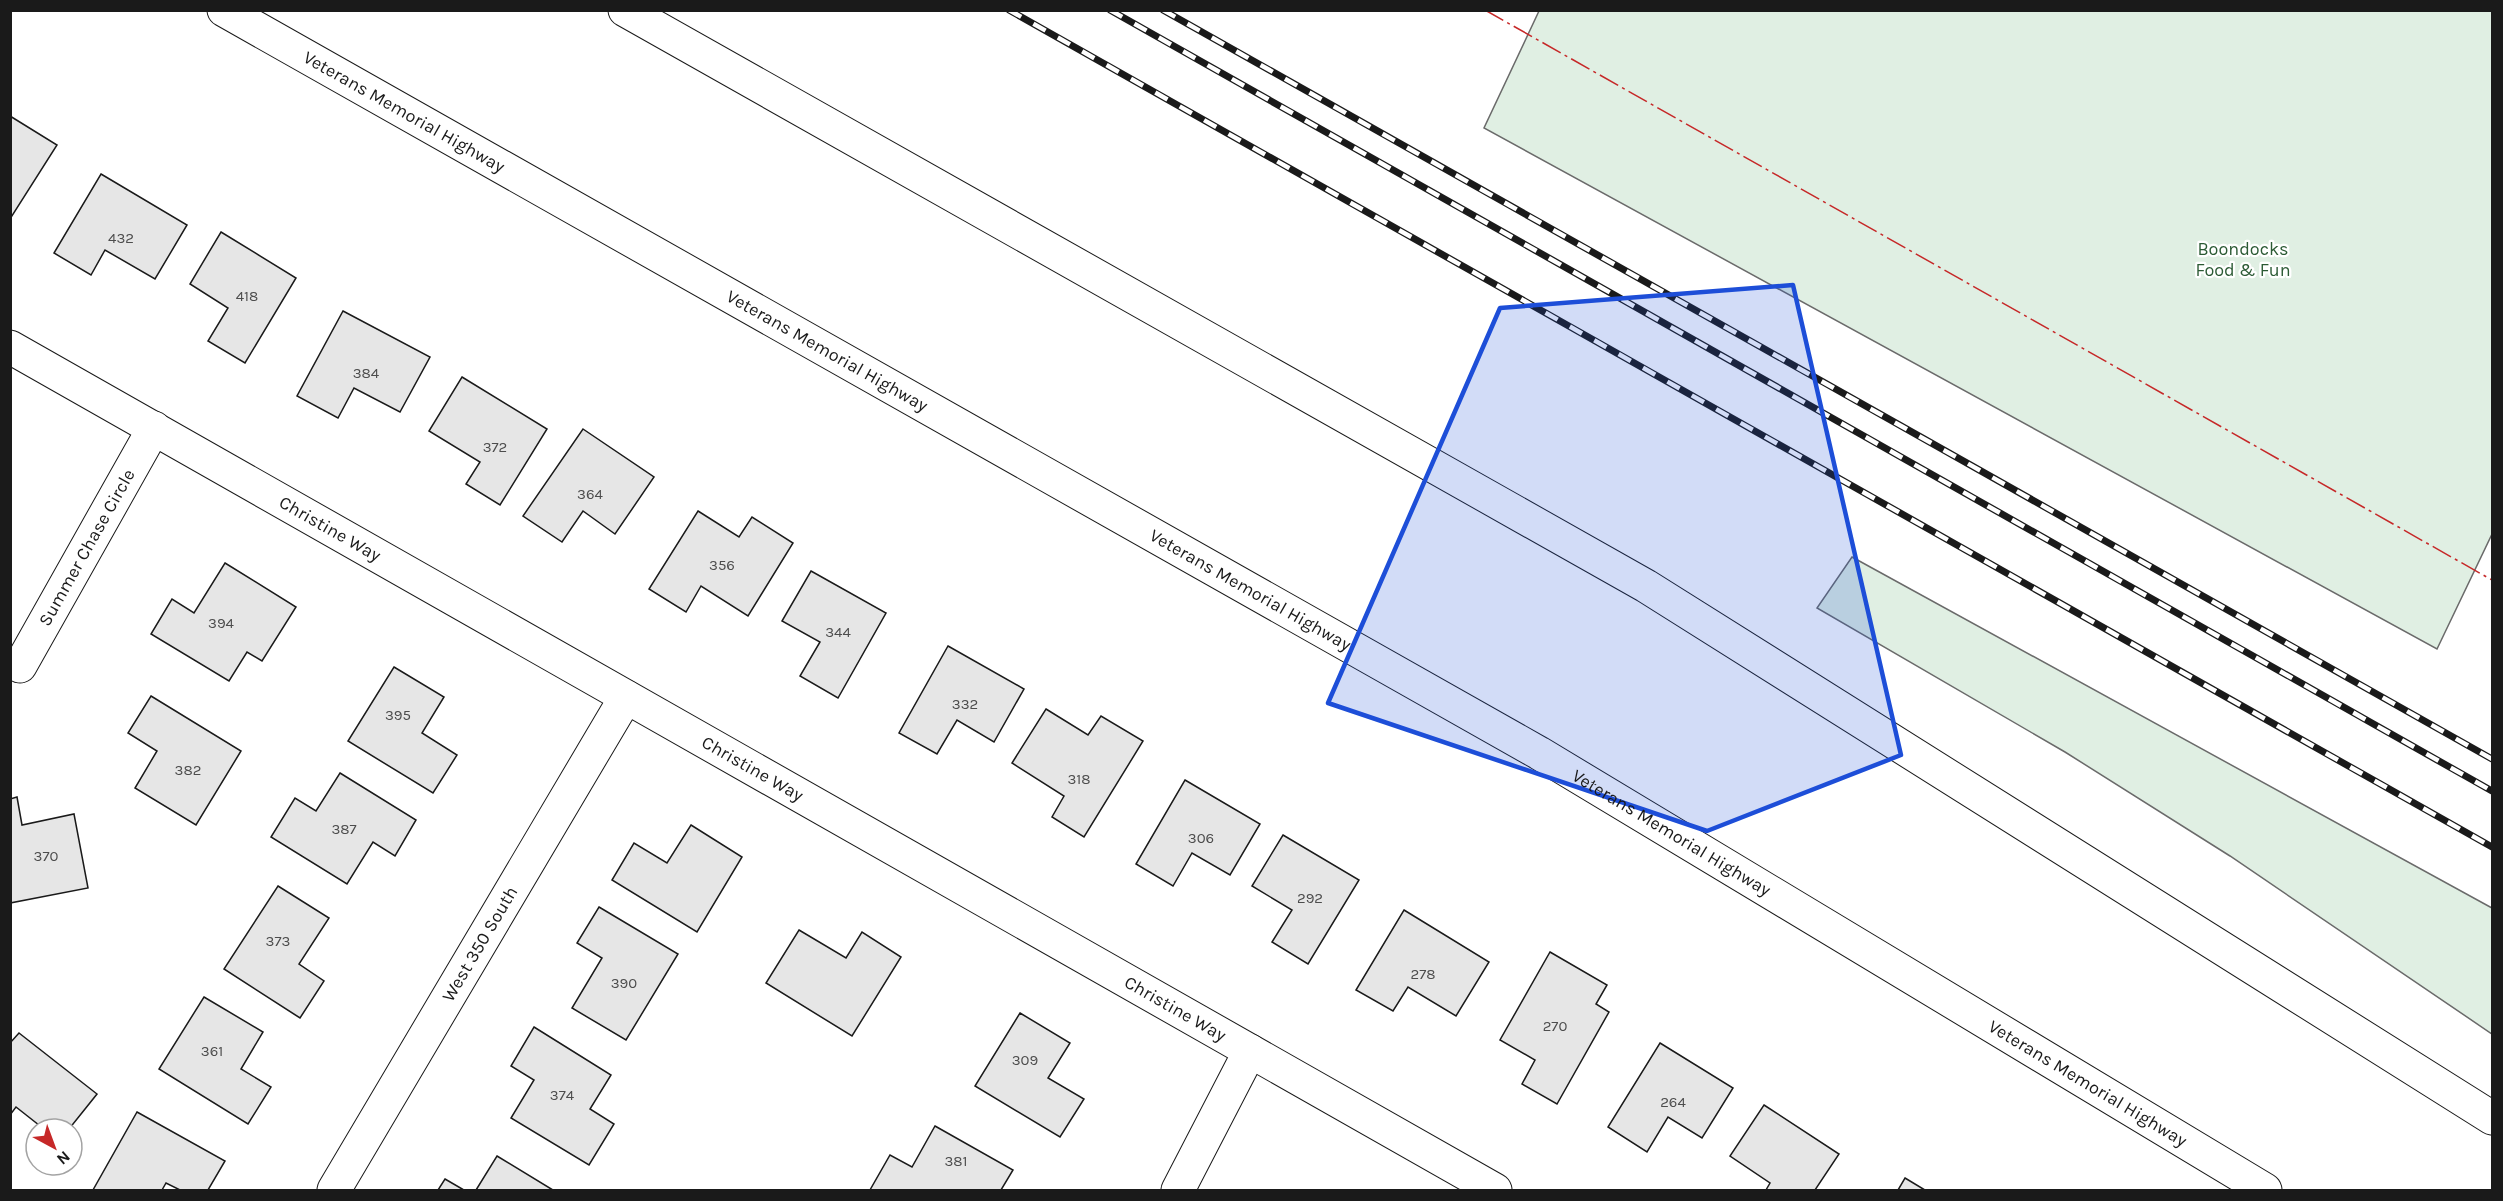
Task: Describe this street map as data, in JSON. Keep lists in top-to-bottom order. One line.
{"streets":{"main road":["Veterans Memorial Highway","Christine Way","Summer Chase Circle","West 350 South"]},"crossings":[["Christine Way","Summer Chase Circle"],["Christine Way","West 350 South"]],"parks":["Boondocks Food & Fun"],"house_numbers":["432","418","384","372","364","356","394","344","332","395","382","318","387","306","370","292","373","278","390","270","361","309","374","264","381"],"north":"bottom right"}
